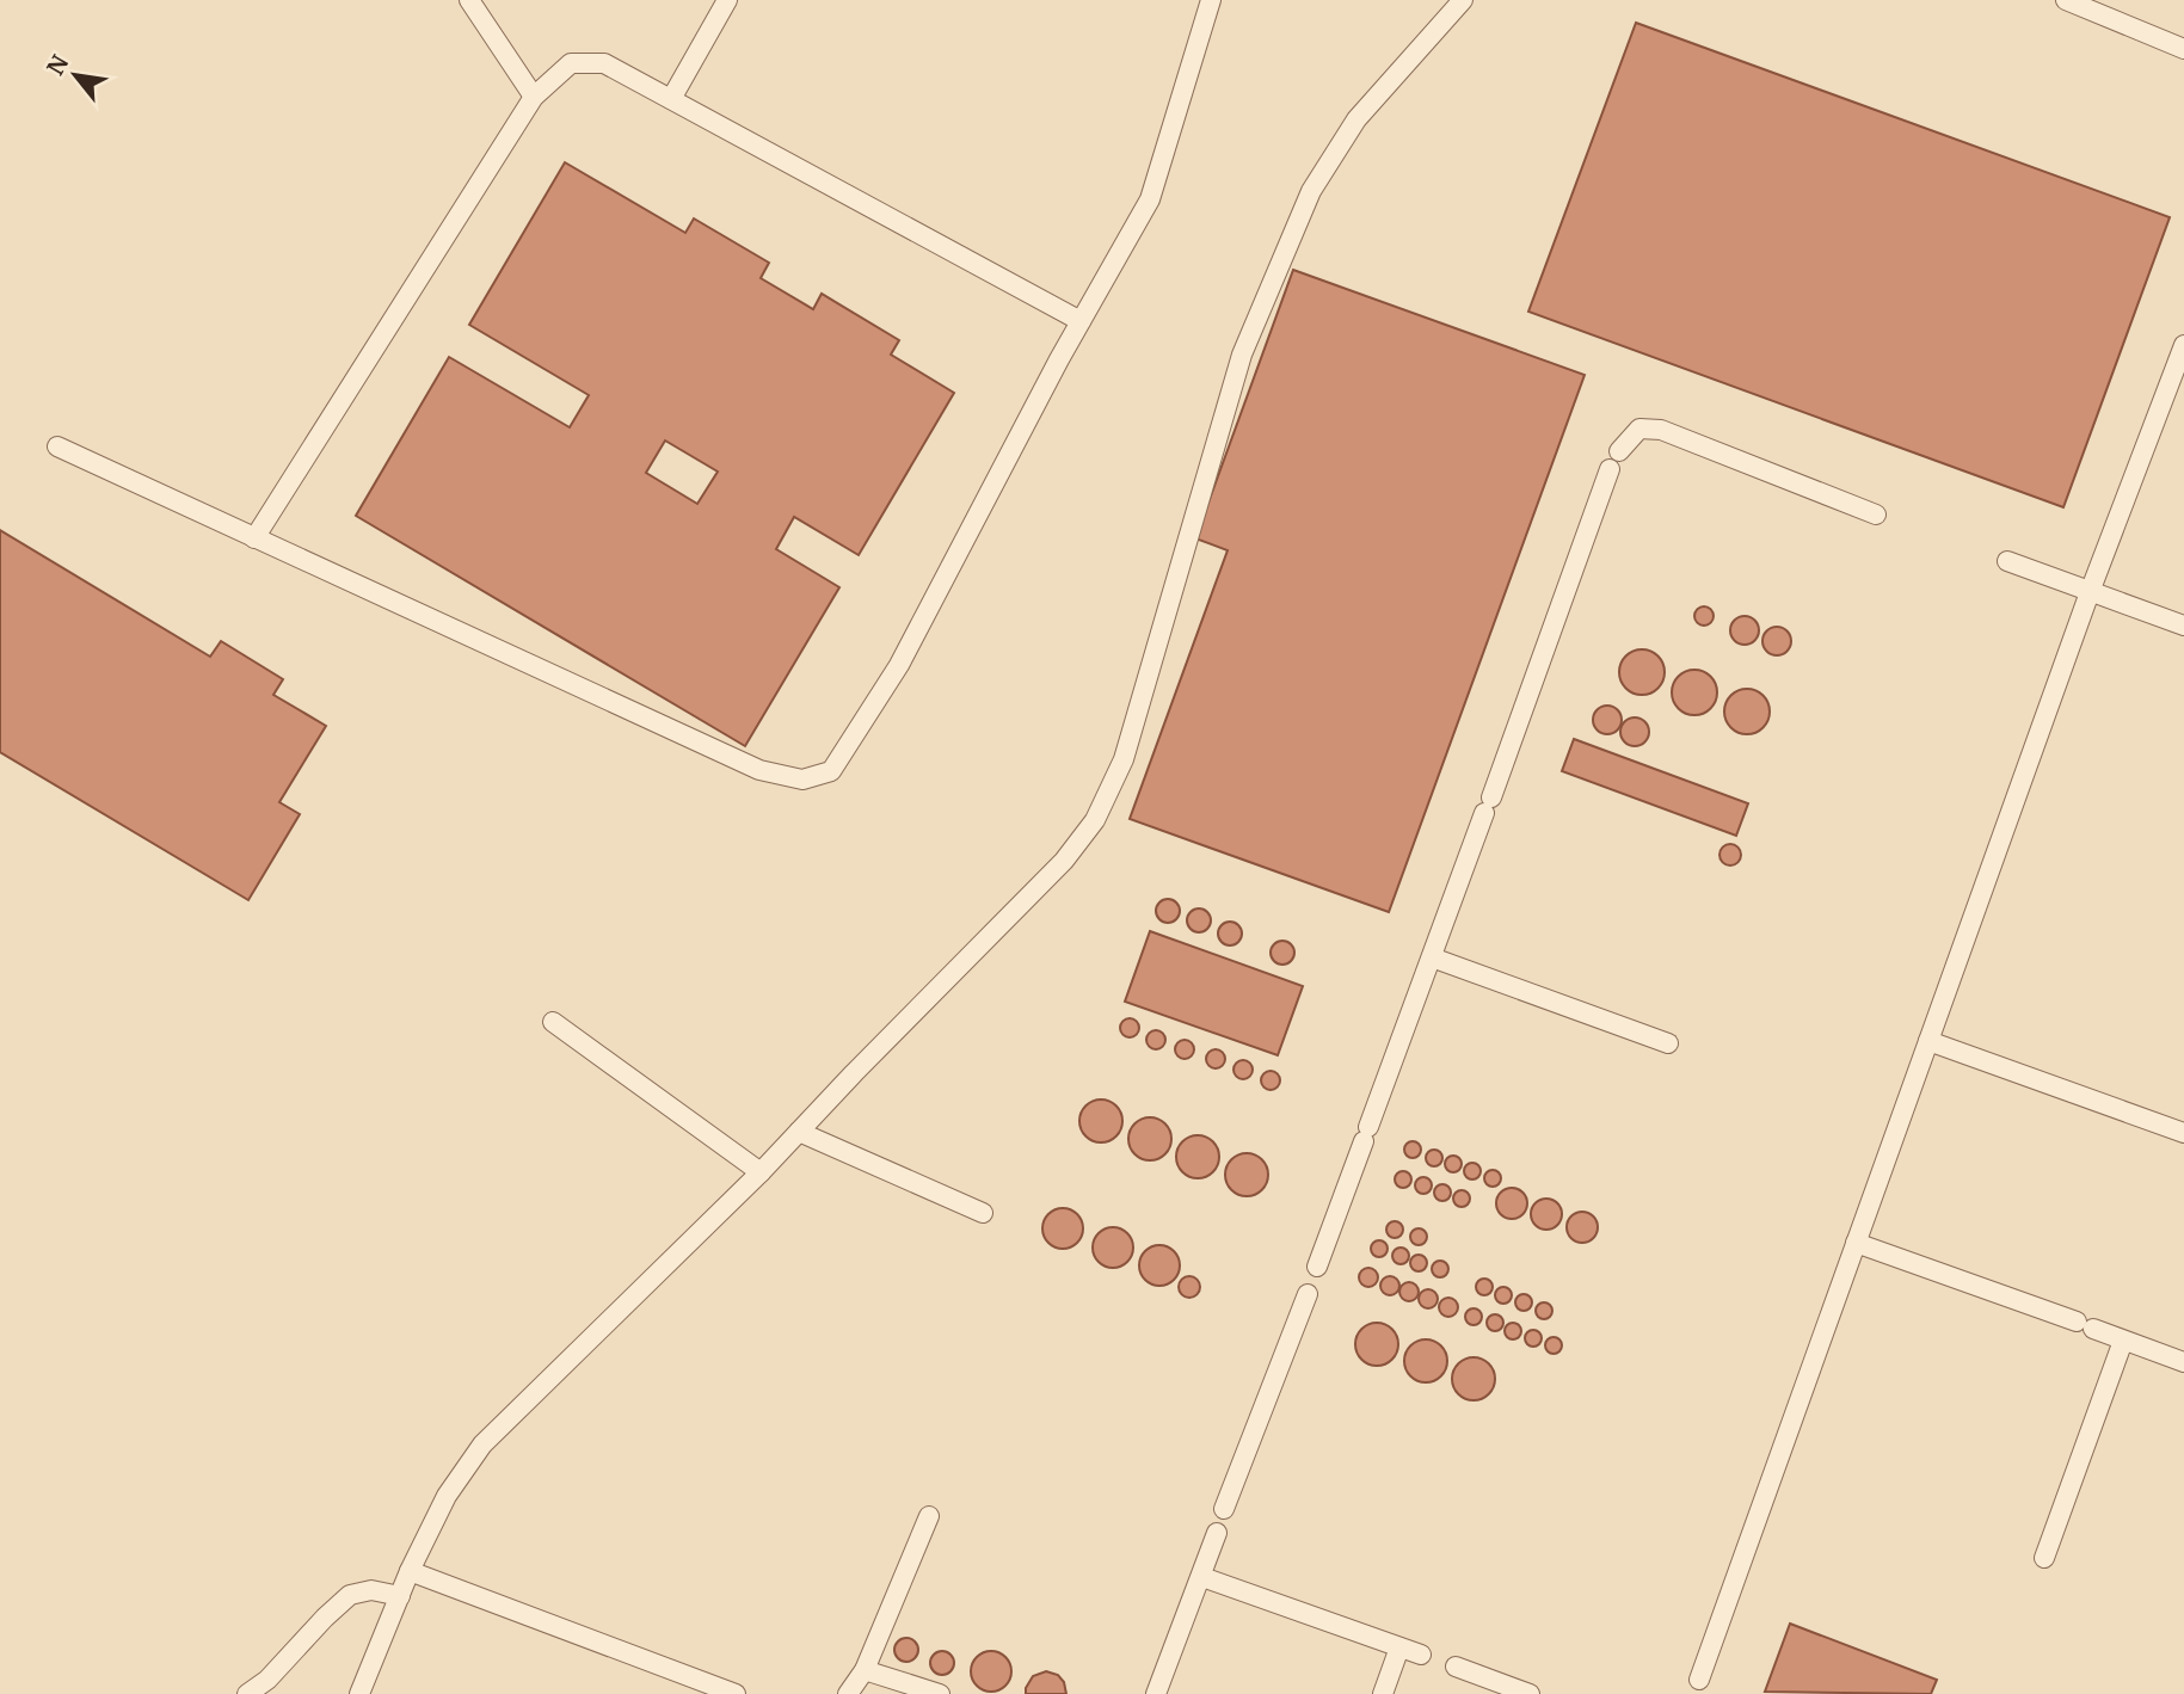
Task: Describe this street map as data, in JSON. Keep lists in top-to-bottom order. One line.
{"north":"top left"}
